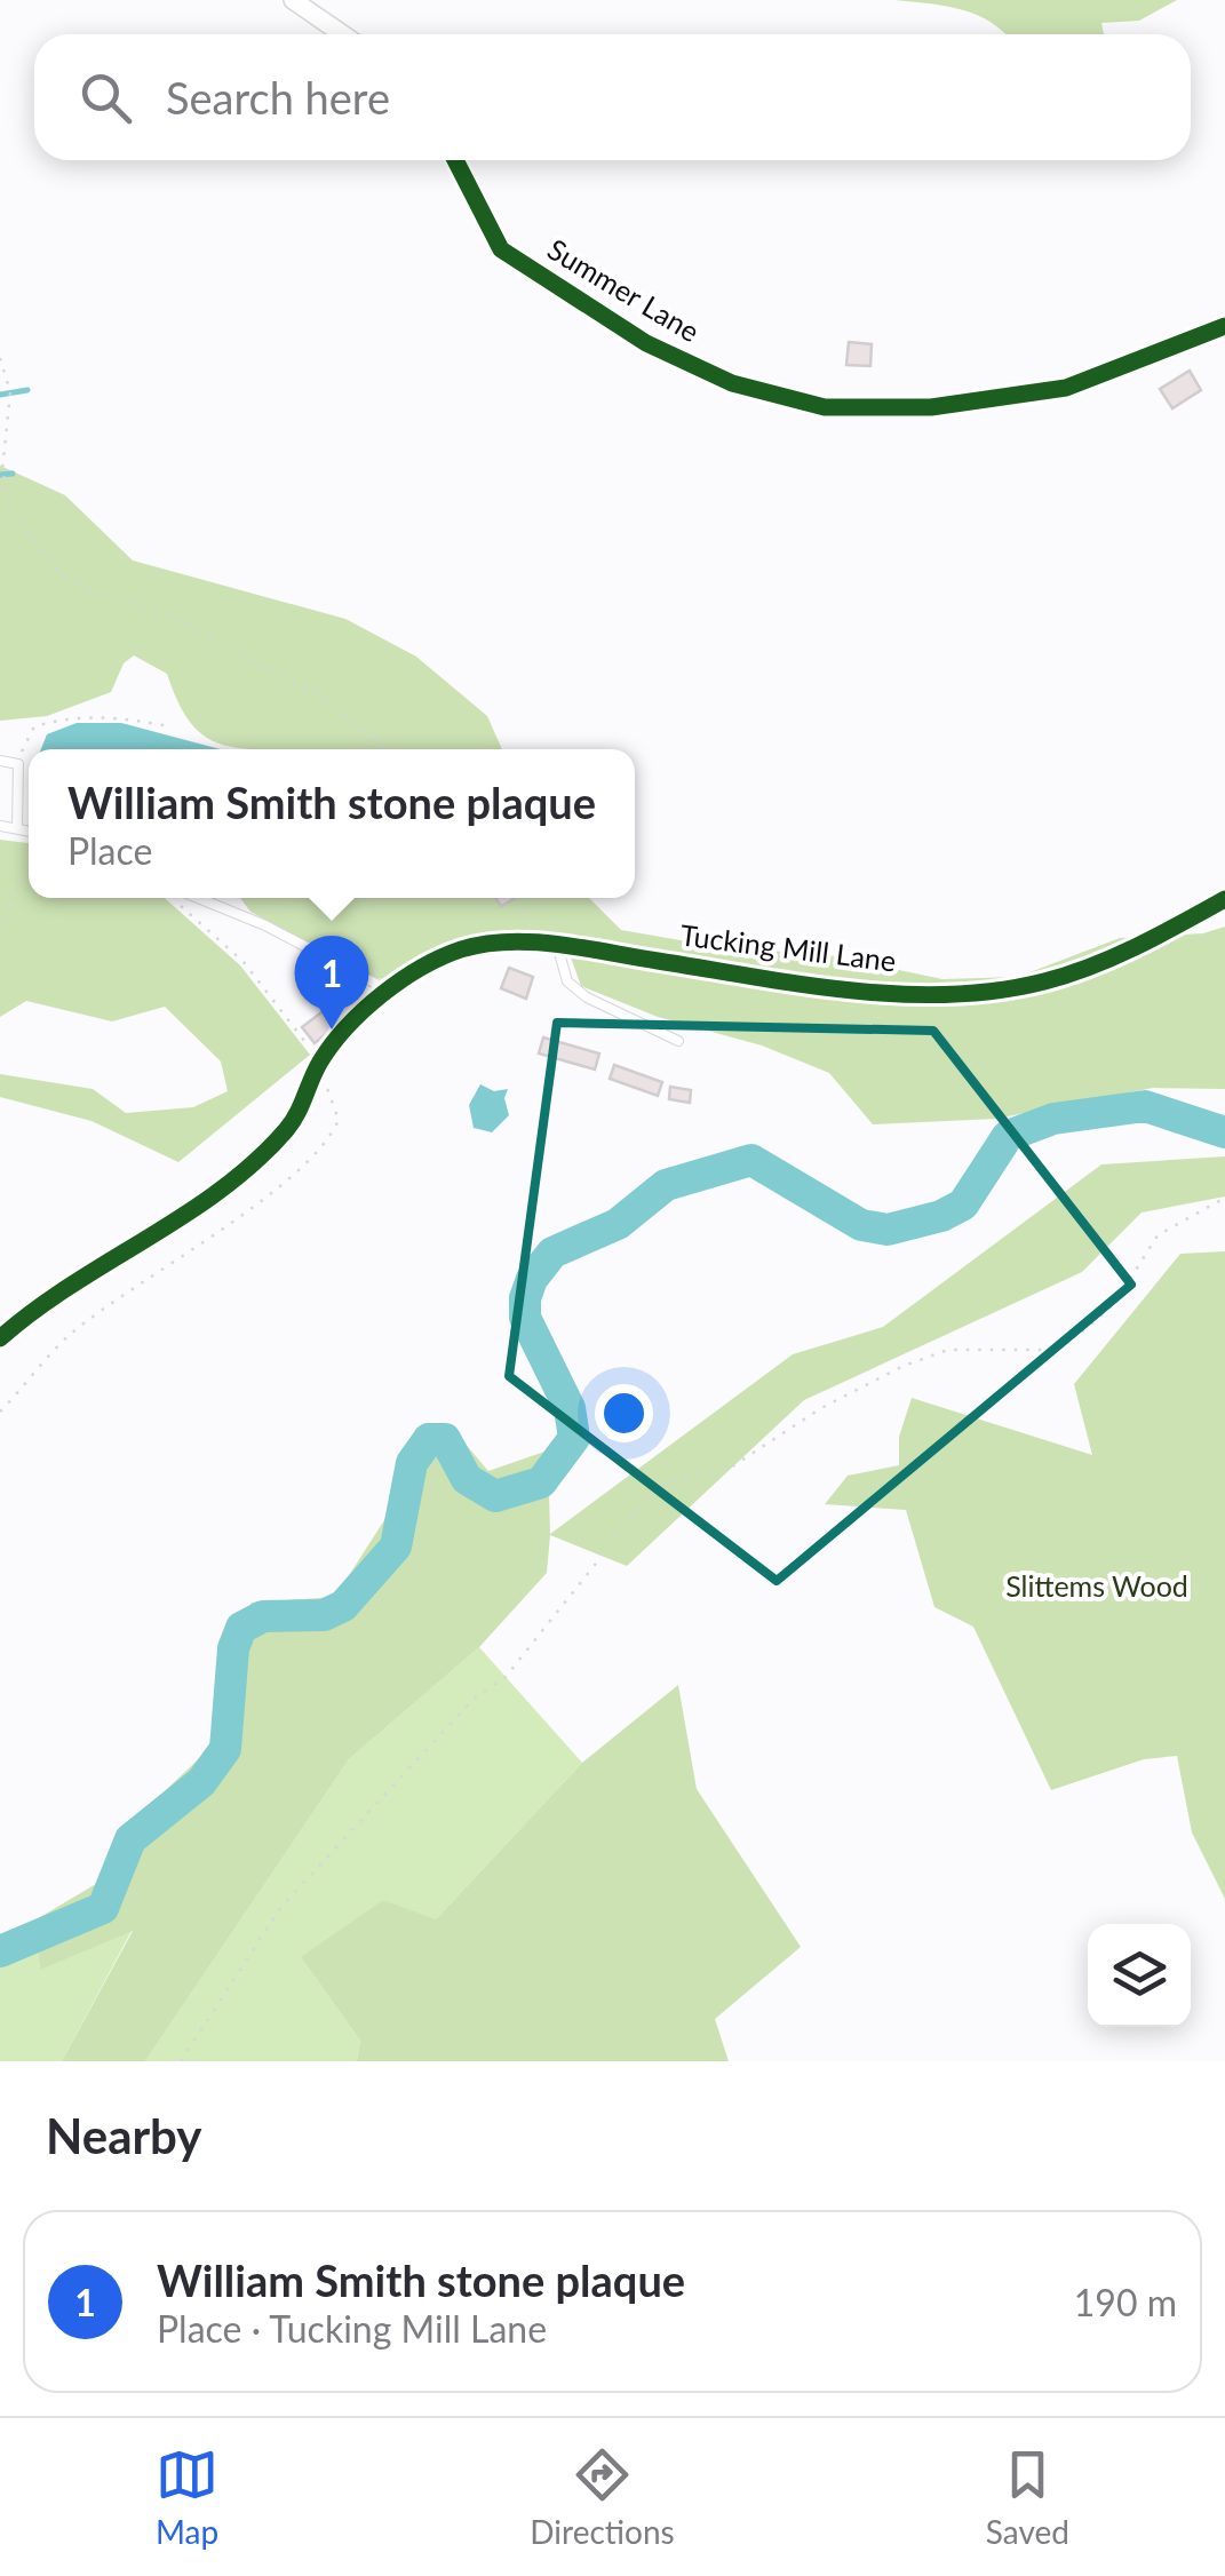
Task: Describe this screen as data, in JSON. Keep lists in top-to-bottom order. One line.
{"streets":{"street":["Summer Lane","Tucking Mill Lane"]},"parks":["Slittems Wood"],"page":{"search":"Search here","popup":["William Smith stone plaque","Place"],"pins":"1","heading":"Nearby","list":[{"mark":"1","name":"William Smith stone plaque","note":"Place · Tucking Mill Lane","value":"190 m"}],"nav":["Map","Directions","Saved"]}}
